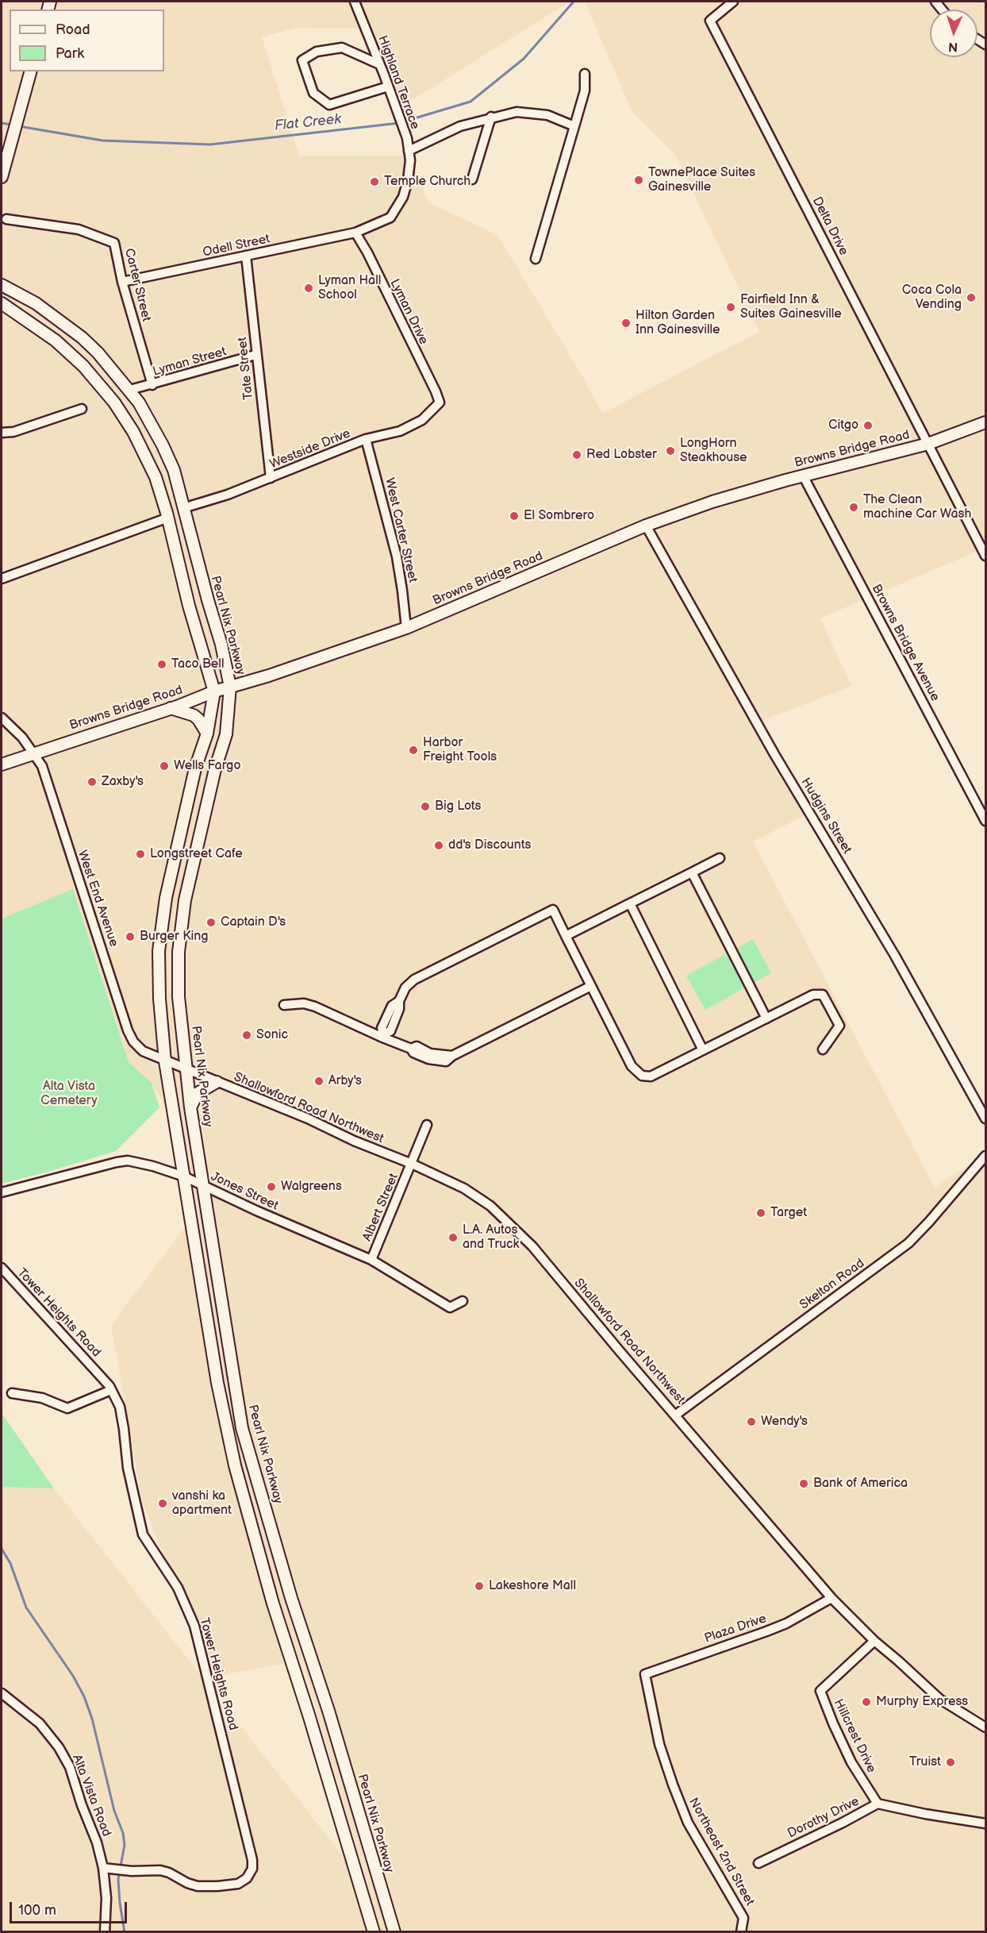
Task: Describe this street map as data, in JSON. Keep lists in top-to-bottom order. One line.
{"streets":{"main road":["Browns Bridge Road","Pearl Nix Parkway"],"street":["Highland Terrace","Delta Drive","Odell Street","Carter Street","Lyman Drive","Lyman Street","Tate Street","Westside Drive","West Carter Street","Browns Bridge Avenue","Hudgins Street","West End Avenue","Shallowford Road Northwest","Jones Street","Albert Street","Skelton Road","Tower Heights Road","Plaza Drive","Hillcrest Drive","Alta Vista Road","Dorothy Drive","Northeast 2nd Street"]},"crossings":[["Highland Terrace","Odell Street"],["Highland Terrace","Lyman Drive"],["Delta Drive","Browns Bridge Road"],["Odell Street","Carter Street"],["Odell Street","Lyman Drive"],["Odell Street","Tate Street"],["Carter Street","Lyman Street"],["Lyman Drive","Westside Drive"],["Lyman Street","Tate Street"],["Lyman Street","Pearl Nix Parkway"],["Tate Street","Westside Drive"],["Westside Drive","West Carter Street"],["Westside Drive","Pearl Nix Parkway"],["Browns Bridge Road","West Carter Street"],["Browns Bridge Road","Pearl Nix Parkway"],["Browns Bridge Road","Browns Bridge Avenue"],["Browns Bridge Road","Hudgins Street"],["Browns Bridge Road","West End Avenue"],["Pearl Nix Parkway","West End Avenue"],["Pearl Nix Parkway","Shallowford Road Northwest"],["Pearl Nix Parkway","Jones Street"],["West End Avenue","Shallowford Road Northwest"],["Shallowford Road Northwest","Albert Street"],["Shallowford Road Northwest","Skelton Road"],["Shallowford Road Northwest","Plaza Drive"],["Shallowford Road Northwest","Hillcrest Drive"],["Jones Street","Albert Street"],["Tower Heights Road","Alta Vista Road"],["Plaza Drive","Northeast 2nd Street"],["Hillcrest Drive","Dorothy Drive"]],"water":["Flat Creek"],"parks":["Alta Vista Cemetery"],"places":["TownePlace Suites Gainesville","Temple Church","Lyman Hall School","Coca Cola Vending","Fairfield Inn & Suites Gainesville","Hilton Garden Inn Gainesville","Citgo","LongHorn Steakhouse","Red Lobster","The Clean machine Car Wash","El Sombrero","Taco Bell","Harbor Freight Tools","Wells Fargo","Zaxby's","Big Lots","dd's Discounts","Longstreet Cafe","Captain D's","Burger King","Sonic","Arby's","Walgreens","Target","L.A. Autos and Truck","Wendy's","Bank of America","vanshi ka apartment","Lakeshore Mall","Murphy Express","Truist"],"legend":["Road","Park"],"scale_bar":"100 m","north":"bottom"}
